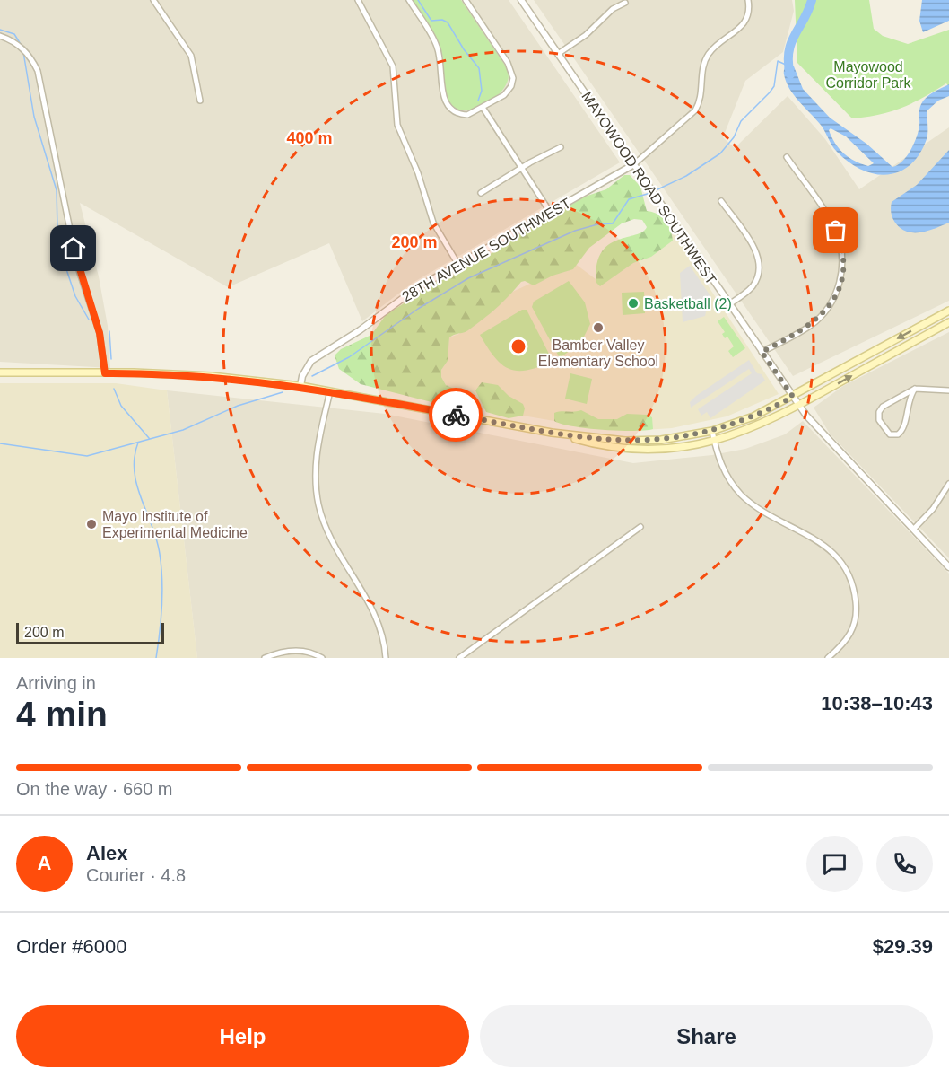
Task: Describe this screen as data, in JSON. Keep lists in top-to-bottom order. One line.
{"streets":{"street":["MAYOWOOD ROAD SOUTHWEST","28TH AVENUE SOUTHWEST"]},"crossings":[["MAYOWOOD ROAD SOUTHWEST","28TH AVENUE SOUTHWEST"]],"parks":["Mayowood Corridor Park"],"places":["Basketball (2)","Bamber Valley Elementary School","Mayo Institute of Experimental Medicine"],"scale_bar":"200 m","page":{"scale":"200 m","heading":["4 min","Arriving in","10:38–10:43"],"panel":["Alex","Courier · 4.8","Order #6000","$29.39"],"bar":"On the way · 660 m","round":"A","buttons":["Help","Share"]},"rings":["400 m","200 m"]}
